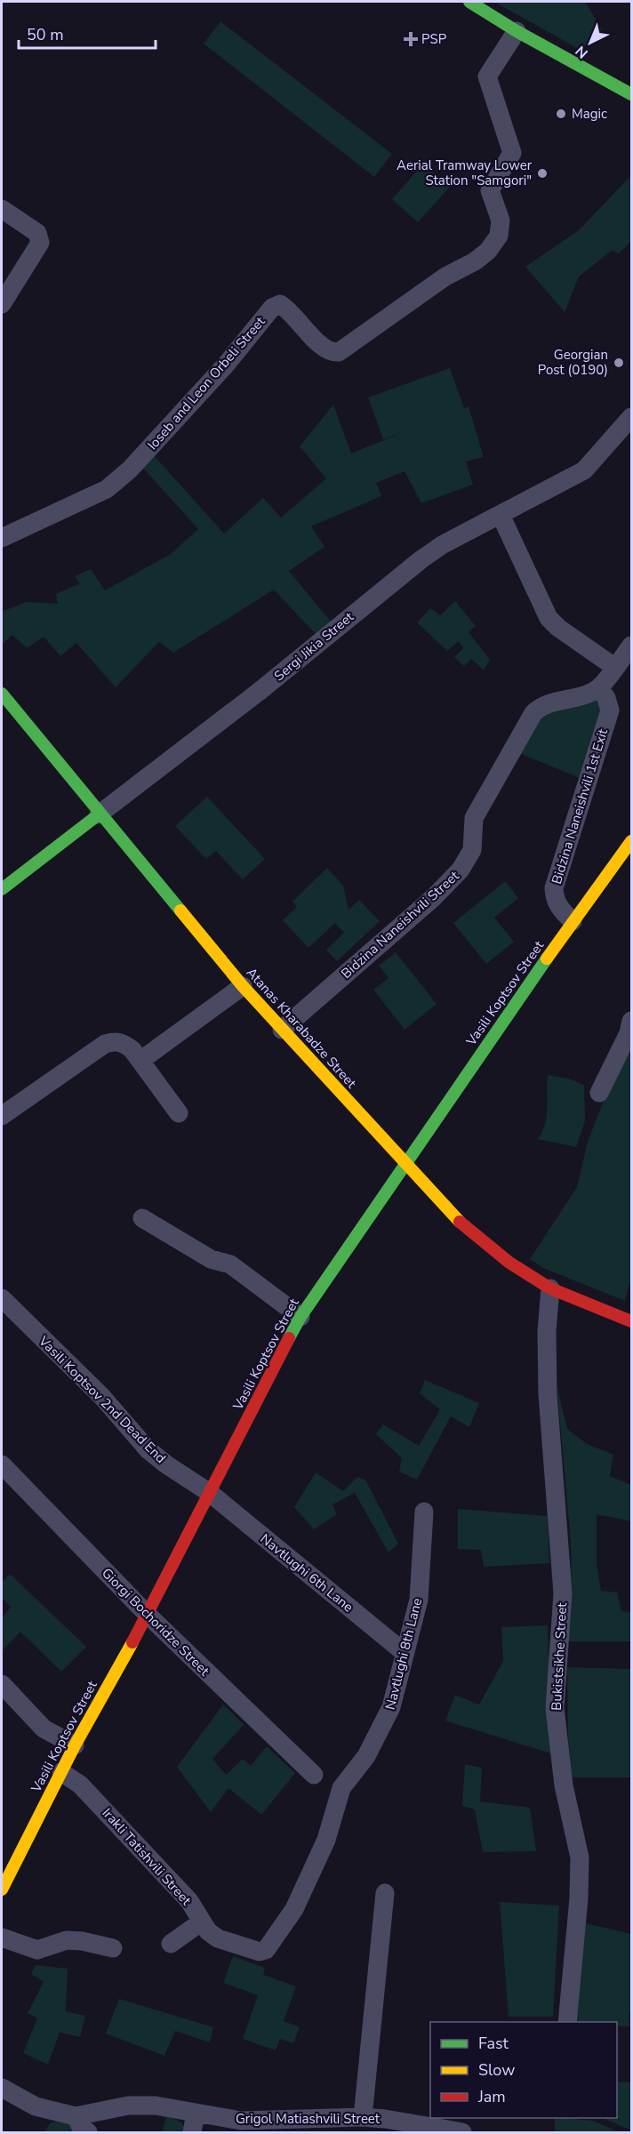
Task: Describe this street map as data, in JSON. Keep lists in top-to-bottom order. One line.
{"streets":{"street":["Ioseb and Leon Orbeli Street","Sergi Jikia Street","Bidzina Naneishvili 1st Exit","Bidzina Naneishvili Street","Vasili Koptsov Street","Atanas Kharabadze Street","Vasili Koptsov 2nd Dead End","Navtlughi 6th Lane","Giorgi Bochoridze Street","Navtlughi 8th Lane","Bukistsikhe Street","Irakli Tatishvili Street","Grigol Matiashvili Street"]},"crossings":[["Sergi Jikia Street","Atanas Kharabadze Street"],["Bidzina Naneishvili 1st Exit","Bidzina Naneishvili Street"],["Bidzina Naneishvili 1st Exit","Vasili Koptsov Street"],["Bidzina Naneishvili Street","Atanas Kharabadze Street"],["Vasili Koptsov Street","Atanas Kharabadze Street"],["Vasili Koptsov Street","Vasili Koptsov 2nd Dead End"],["Vasili Koptsov Street","Navtlughi 6th Lane"],["Vasili Koptsov Street","Giorgi Bochoridze Street"],["Vasili Koptsov Street","Irakli Tatishvili Street"],["Atanas Kharabadze Street","Bukistsikhe Street"],["Vasili Koptsov 2nd Dead End","Navtlughi 6th Lane"],["Navtlughi 6th Lane","Navtlughi 8th Lane"],["Navtlughi 8th Lane","Irakli Tatishvili Street"]],"places":{"health":["PSP"],"other":["Magic","Aerial Tramway Lower Station \"Samgori\"","Georgian Post (0190)"]},"legend":["Fast","Slow","Jam"],"scale_bar":"50 m","north":"bottom left"}
